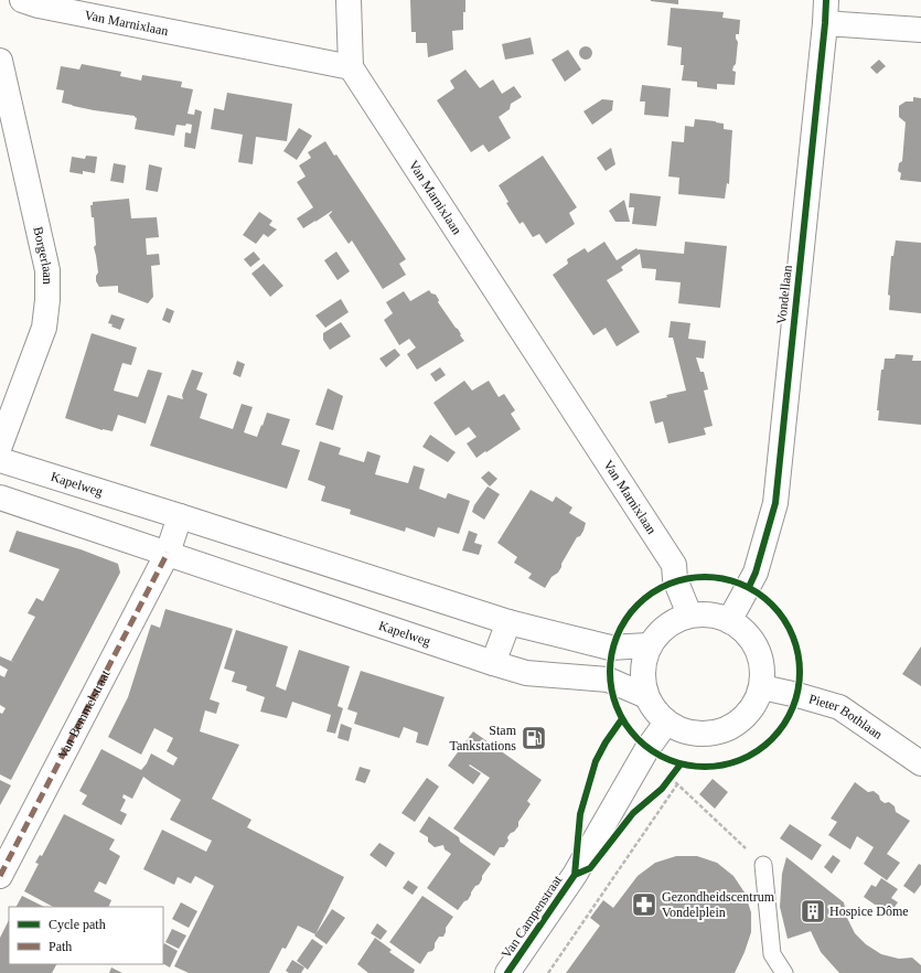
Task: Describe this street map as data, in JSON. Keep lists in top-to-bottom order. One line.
{"streets":{"street":["Van Marnixlaan","Borgerlaan","Vondellaan","Kapelweg","Van Bemmelstraat","Pieter Bothlaan","Van Campenstraat"]},"crossings":[["Van Marnixlaan","Vondellaan"],["Van Marnixlaan","Kapelweg"],["Van Marnixlaan","Pieter Bothlaan"],["Van Marnixlaan","Van Campenstraat"],["Vondellaan","Kapelweg"],["Vondellaan","Pieter Bothlaan"],["Vondellaan","Van Campenstraat"],["Kapelweg","Van Bemmelstraat"],["Kapelweg","Pieter Bothlaan"],["Kapelweg","Van Campenstraat"],["Pieter Bothlaan","Van Campenstraat"]],"places":{"fuel station":["Stam Tankstations"],"pharmacy":["Gezondheidscentrum Vondelplein"],"building":["Hospice Dôme"]},"legend":["Cycle path","Path"]}
